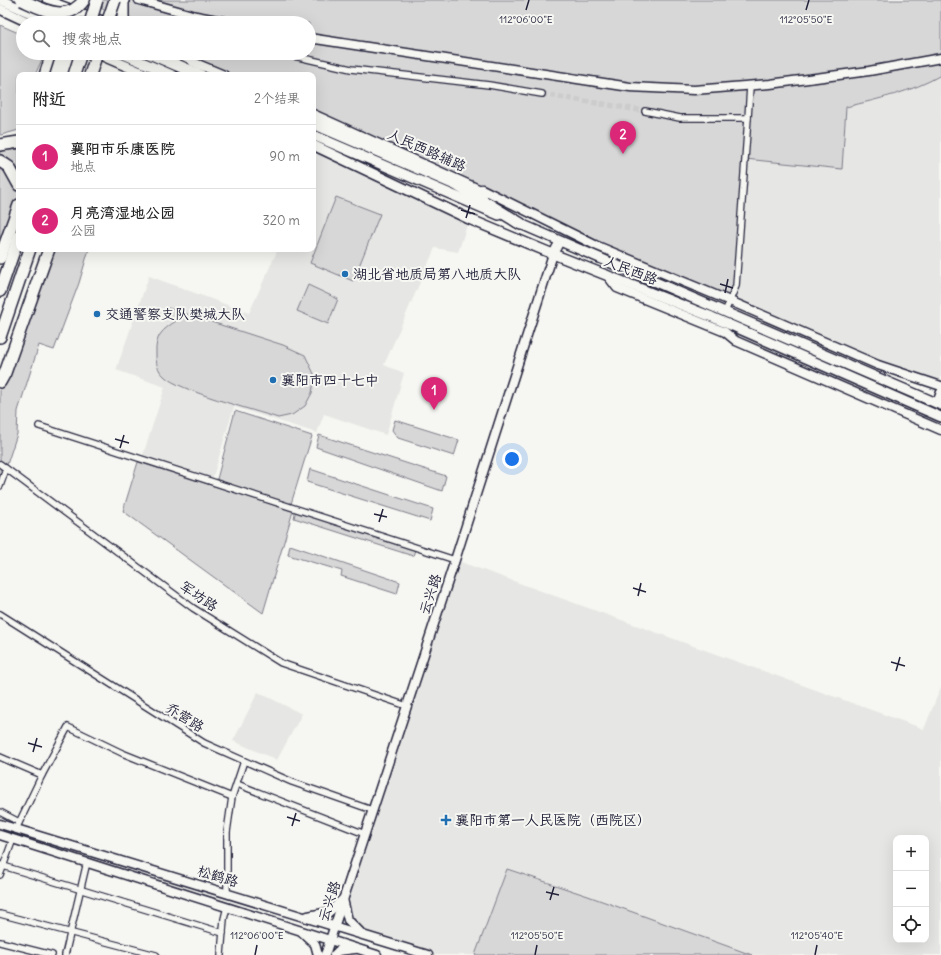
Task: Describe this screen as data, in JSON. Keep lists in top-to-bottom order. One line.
{"streets":{"main road":["人民西路"],"street":["人民西路辅路","云兴路","军坊路","乔营路","松鹤路"]},"crossings":[["人民西路辅路","人民西路"],["人民西路","云兴路"],["云兴路","军坊路"],["云兴路","乔营路"],["云兴路","松鹤路"]],"places":{"other":["湖北省地质局第八地质大队","交通警察支队樊城大队","襄阳市四十七中"],"health":["襄阳市第一人民医院（西院区）"]},"page":{"search":"搜索地点","heading":["附近","2个结果"],"pins":["2","1"],"list":[{"mark":"1","name":"襄阳市乐康医院","note":"地点","value":"90 m"},{"mark":"2","name":"月亮湾湿地公园","note":"公园","value":"320 m"}],"map_buttons":["+","−"]},"coordinates":["112°06'00\"E","112°05'50\"E","112°05'40\"E"]}
